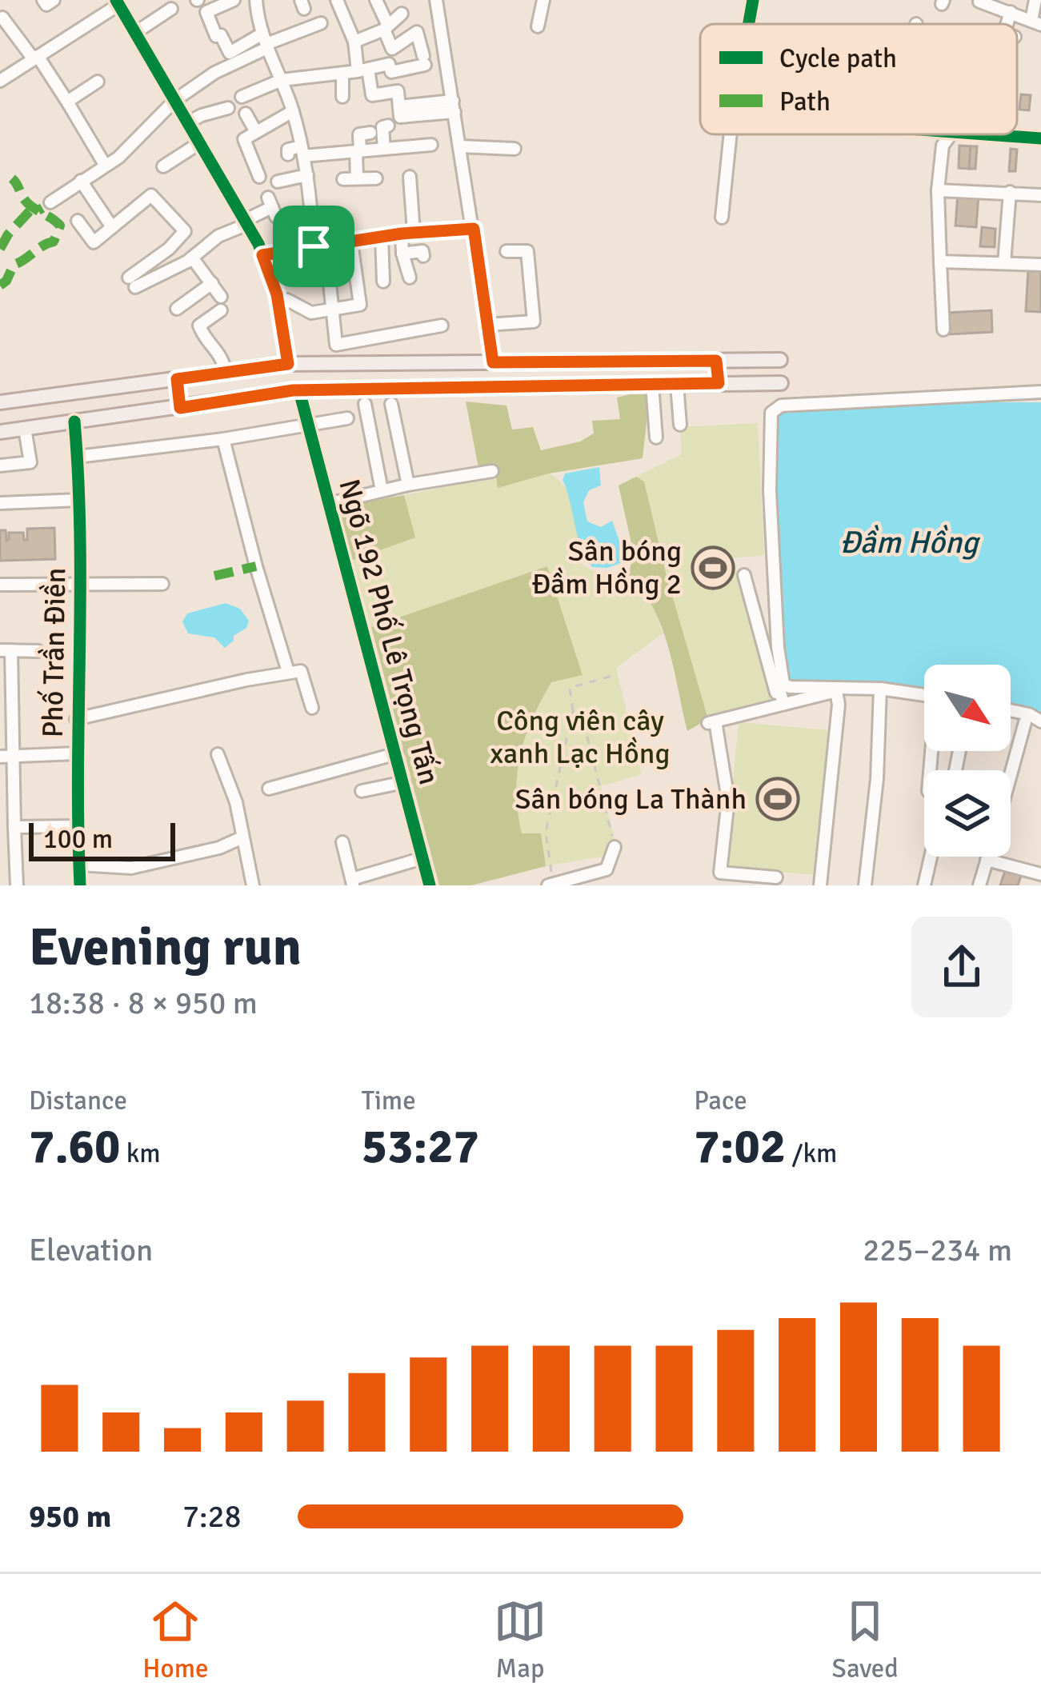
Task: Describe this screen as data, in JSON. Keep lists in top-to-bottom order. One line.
{"streets":{"street":["Ngõ 192 Phố Lê Trọng Tấn","Phố Trần Điền"]},"water":["Đầm Hồng"],"parks":["Công viên cây xanh Lạc Hồng"],"places":{"sports":["Sân bóng Đầm Hồng 2","Sân bóng La Thành"]},"legend":["Cycle path","Path"],"scale_bar":"100 m","north":"bottom right","page":{"scale":"100 m","heading":["Evening run","18:38 · 8 × 950 m"],"stats":[["Distance","7.60 km"],["Time","53:27"],["Pace","7:02 /km"]],"chart":["Elevation","225–234 m"],"list":[{"name":"950 m","note":"7:28"}],"tabs":["Home","Map","Saved"]}}
